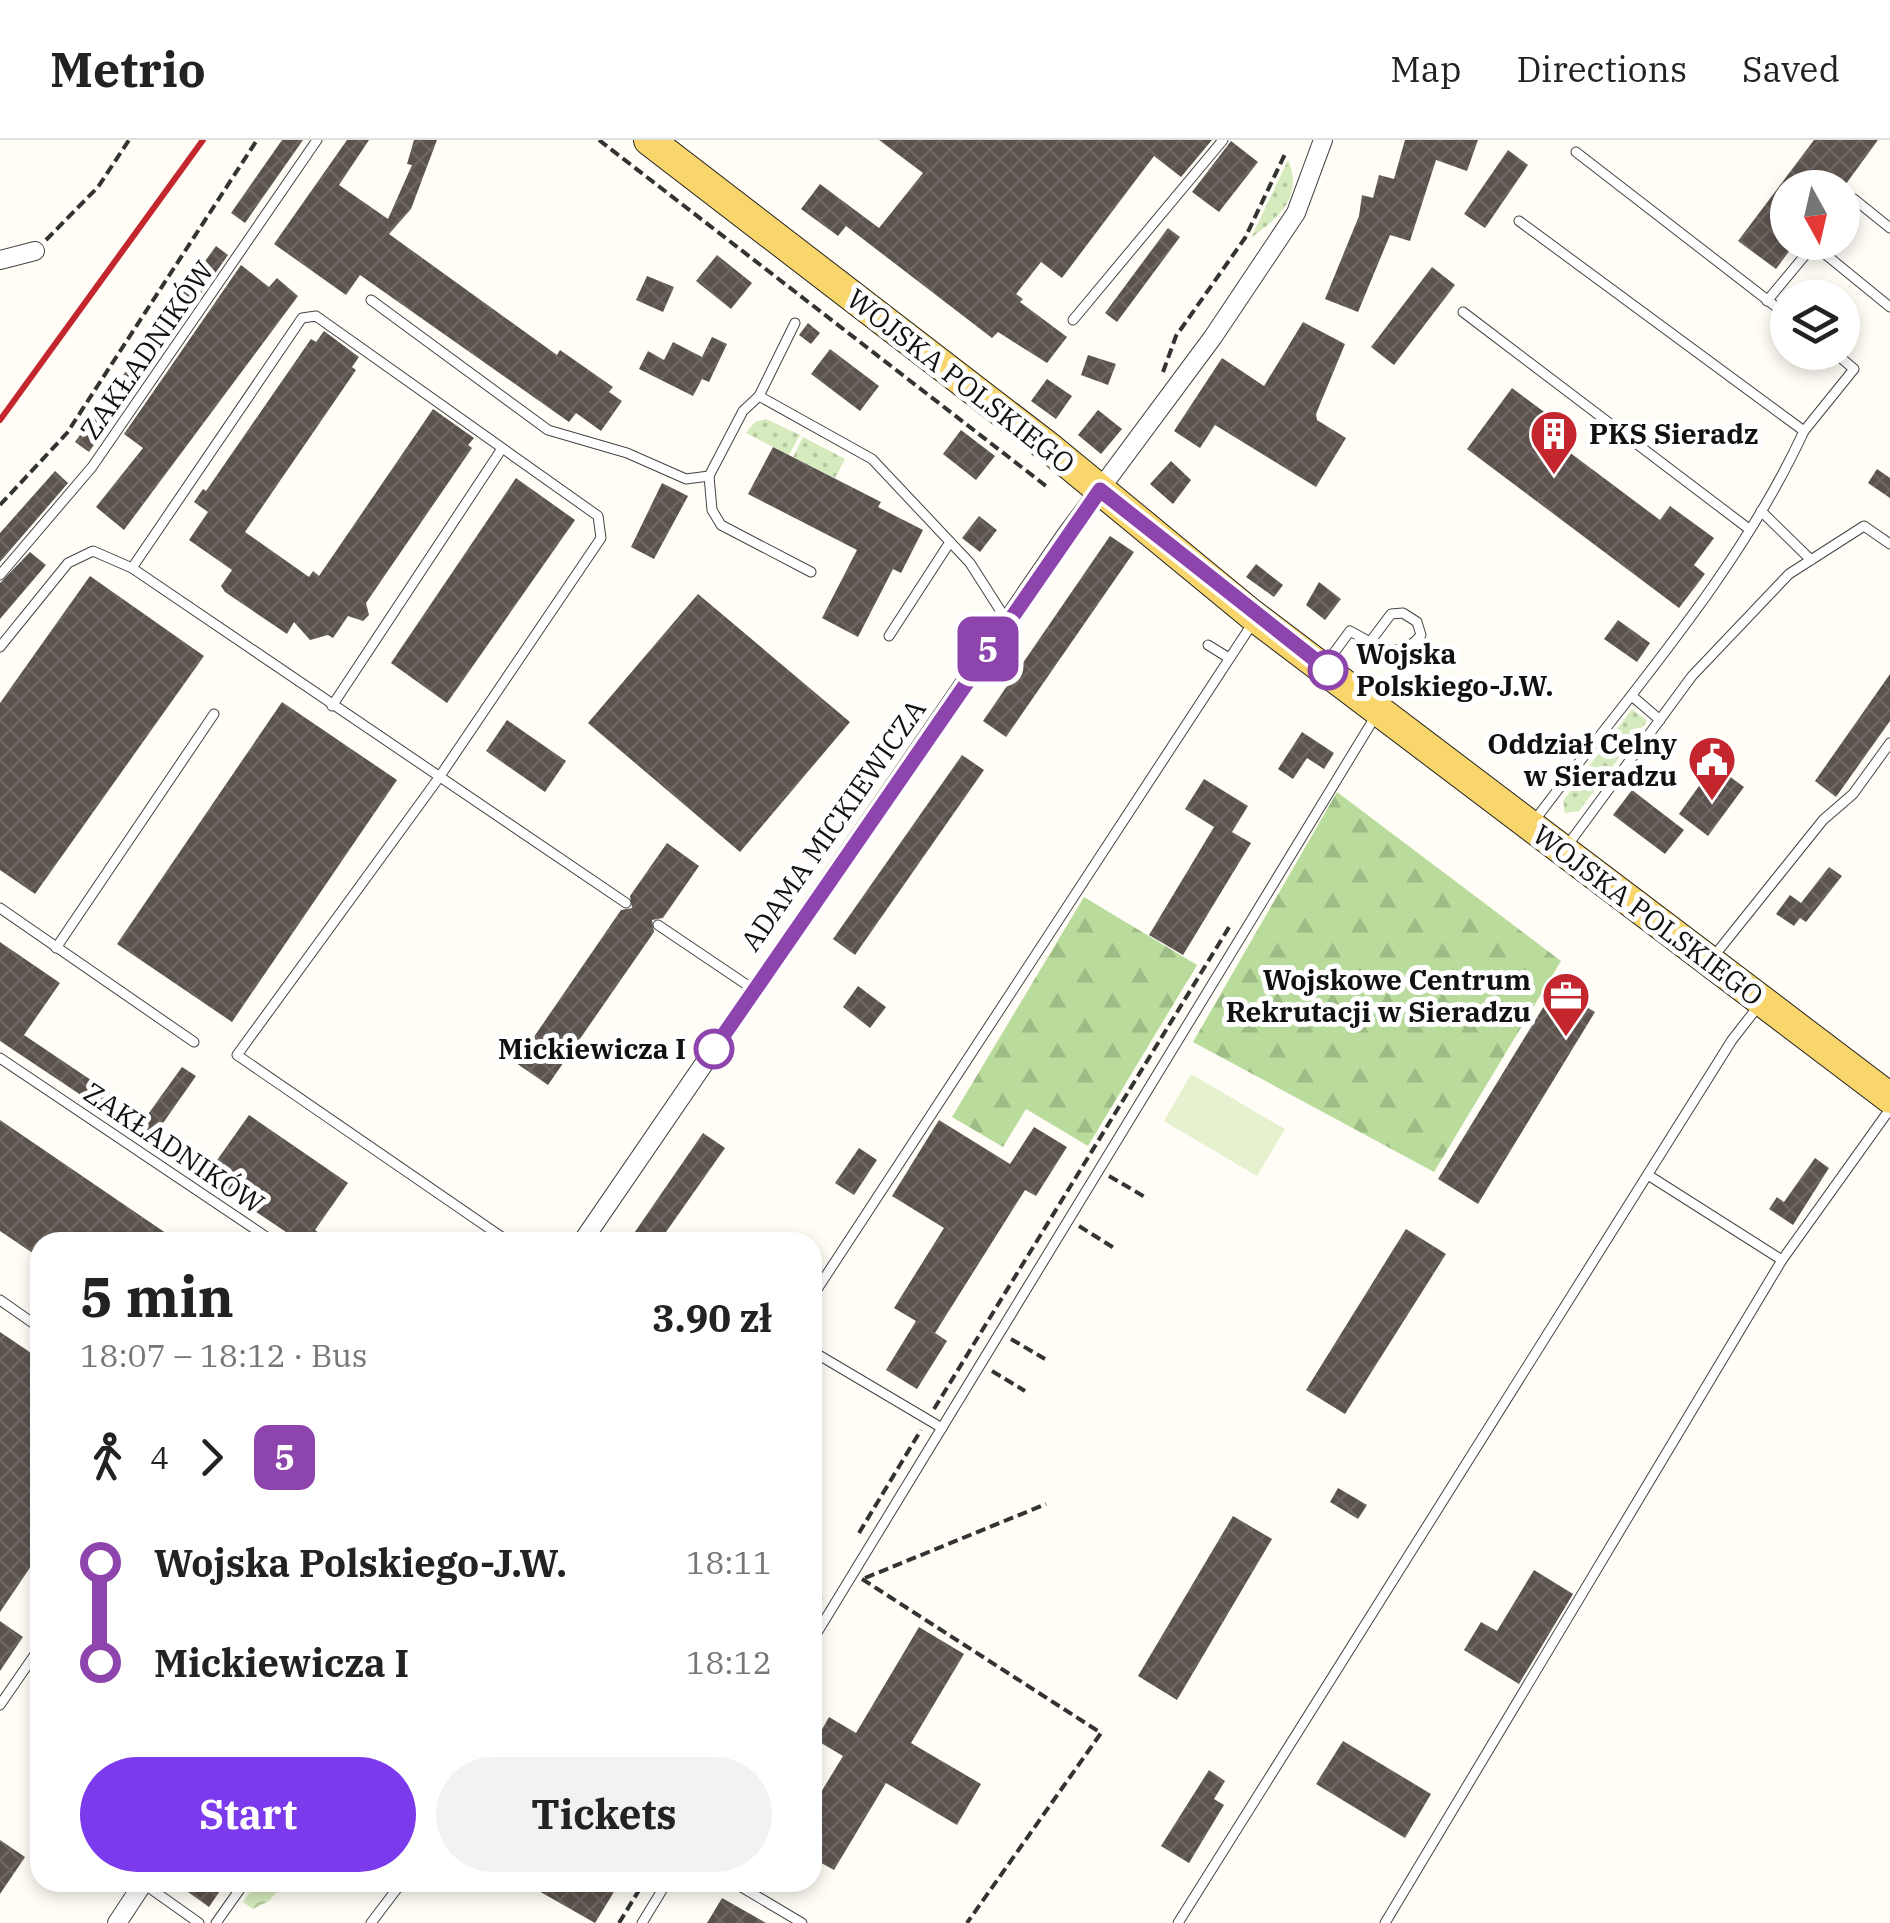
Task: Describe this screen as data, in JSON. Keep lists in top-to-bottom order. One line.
{"streets":{"main road":["WOJSKA POLSKIEGO"],"street":["ADAMA MICKIEWICZA"],"lane":["ZAKŁADNIKÓW"]},"crossings":[["WOJSKA POLSKIEGO","ADAMA MICKIEWICZA"]],"places":{"building":["PKS Sieradz"],"other":["Wojska Polskiego-J.W.","Mickiewicza I"],"public building":["Oddział Celny w Sieradzu"],"office":["Wojskowe Centrum Rekrutacji w Sieradzu"]},"lines":["bus line 5"],"north":"bottom","page":{"header":"Metrio","nav":["Map","Directions","Saved"],"on_map":"5","heading":["5 min","18:07 – 18:12 · Bus","3.90 zł"],"legs":["4","5"],"list":[{"name":"Wojska Polskiego-J.W.","value":"18:11"},{"name":"Mickiewicza I","value":"18:12"}],"buttons":["Start","Tickets"]}}
